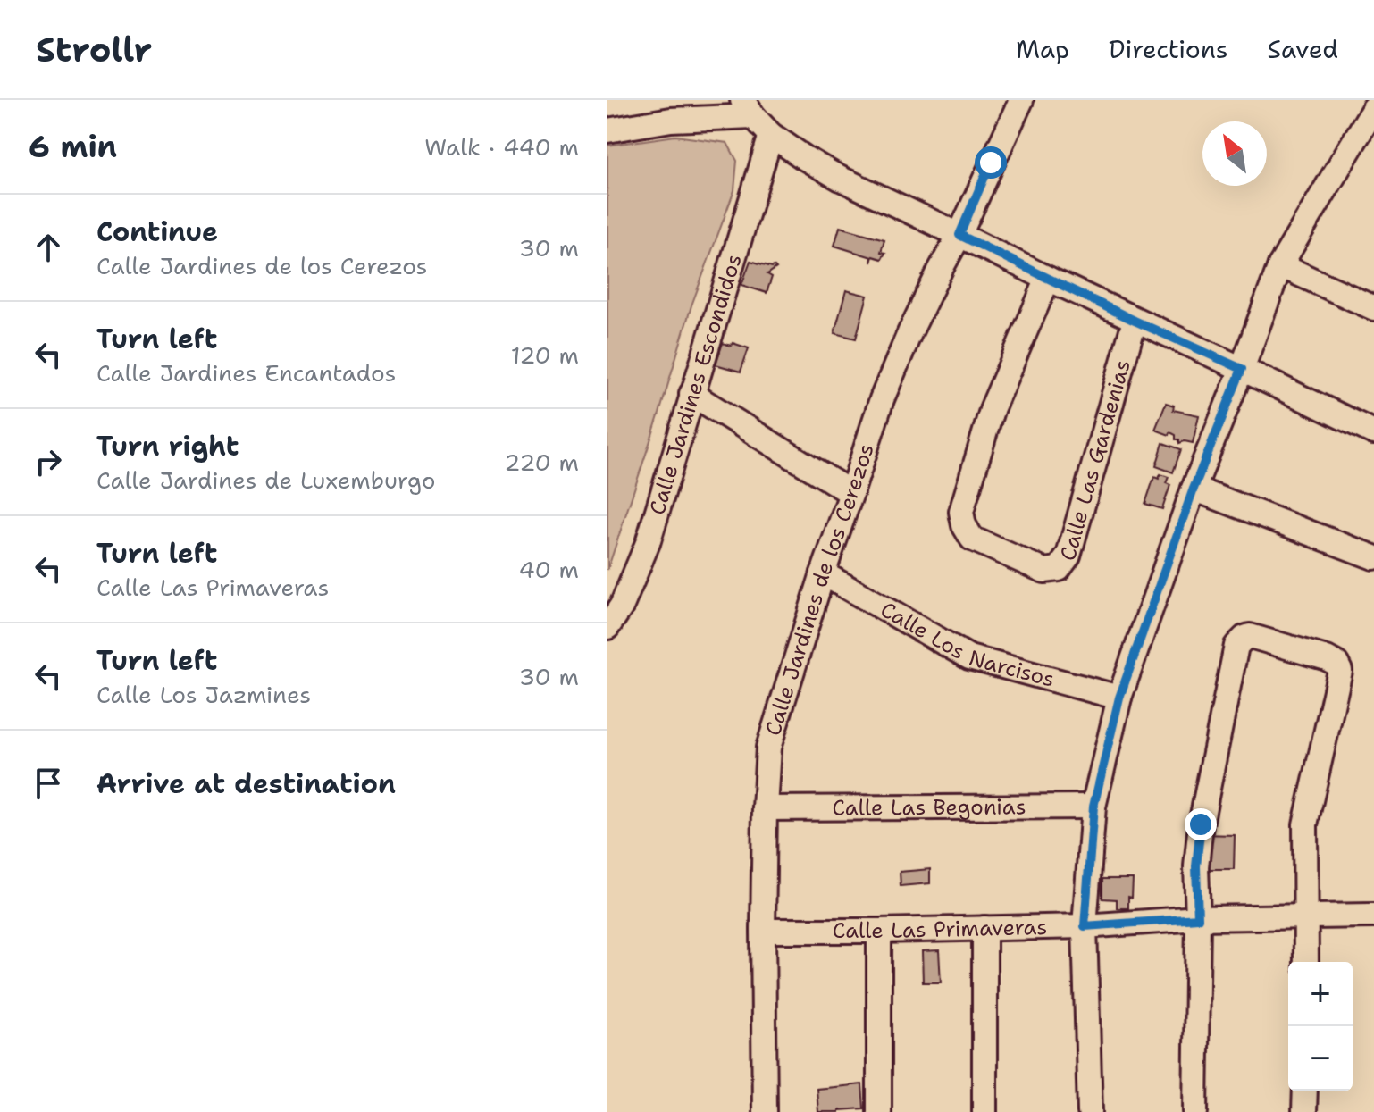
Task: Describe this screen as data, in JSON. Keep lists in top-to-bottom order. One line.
{"streets":{"street":["Calle Jardines Escondidos","Calle Las Gardenias","Calle Jardines de los Cerezos","Calle Los Narcisos","Calle Las Begonias","Calle Las Primaveras"]},"crossings":[["Calle Jardines de los Cerezos","Calle Los Narcisos"],["Calle Jardines de los Cerezos","Calle Las Begonias"],["Calle Jardines de los Cerezos","Calle Las Primaveras"]],"north":"top left","page":{"header":"Strollr","nav":["Map","Directions","Saved"],"heading":["6 min","Walk · 440 m"],"list":[["Continue","Calle Jardines de los Cerezos","30 m"],["Turn left","Calle Jardines Encantados","120 m"],["Turn right","Calle Jardines de Luxemburgo","220 m"],["Turn left","Calle Las Primaveras","40 m"],["Turn left","Calle Los Jazmines","30 m"],"Arrive at destination"],"map_buttons":["+","−"]}}
